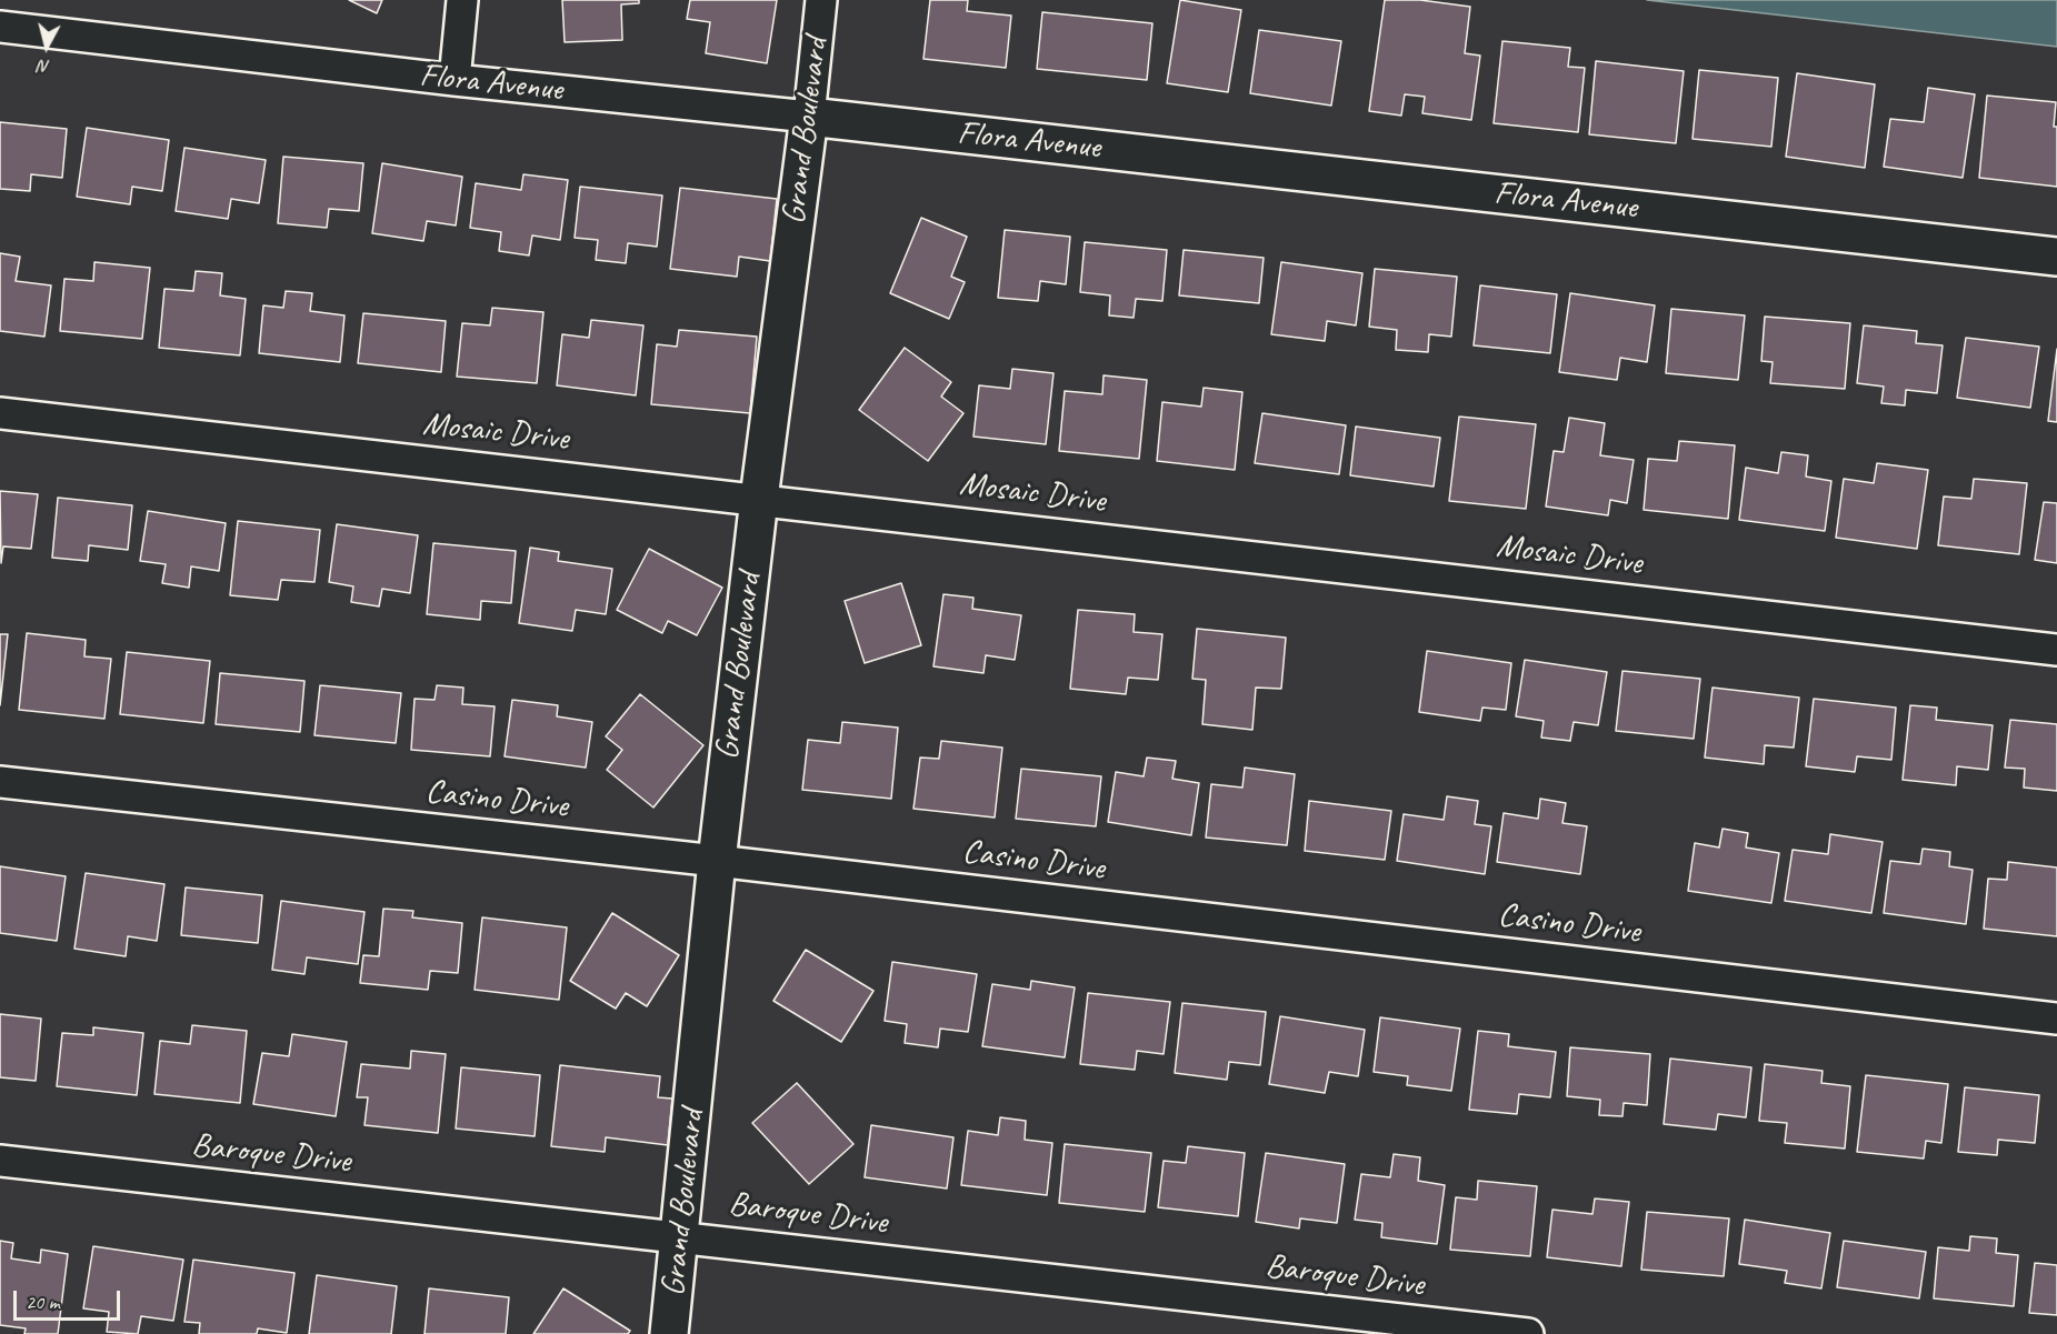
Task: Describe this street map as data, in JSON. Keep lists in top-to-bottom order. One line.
{"streets":{"street":["Flora Avenue","Grand Boulevard","Mosaic Drive","Casino Drive","Baroque Drive"]},"crossings":[["Flora Avenue","Grand Boulevard"],["Grand Boulevard","Mosaic Drive"],["Grand Boulevard","Casino Drive"],["Grand Boulevard","Baroque Drive"]],"scale_bar":"20 m","north":"bottom"}
